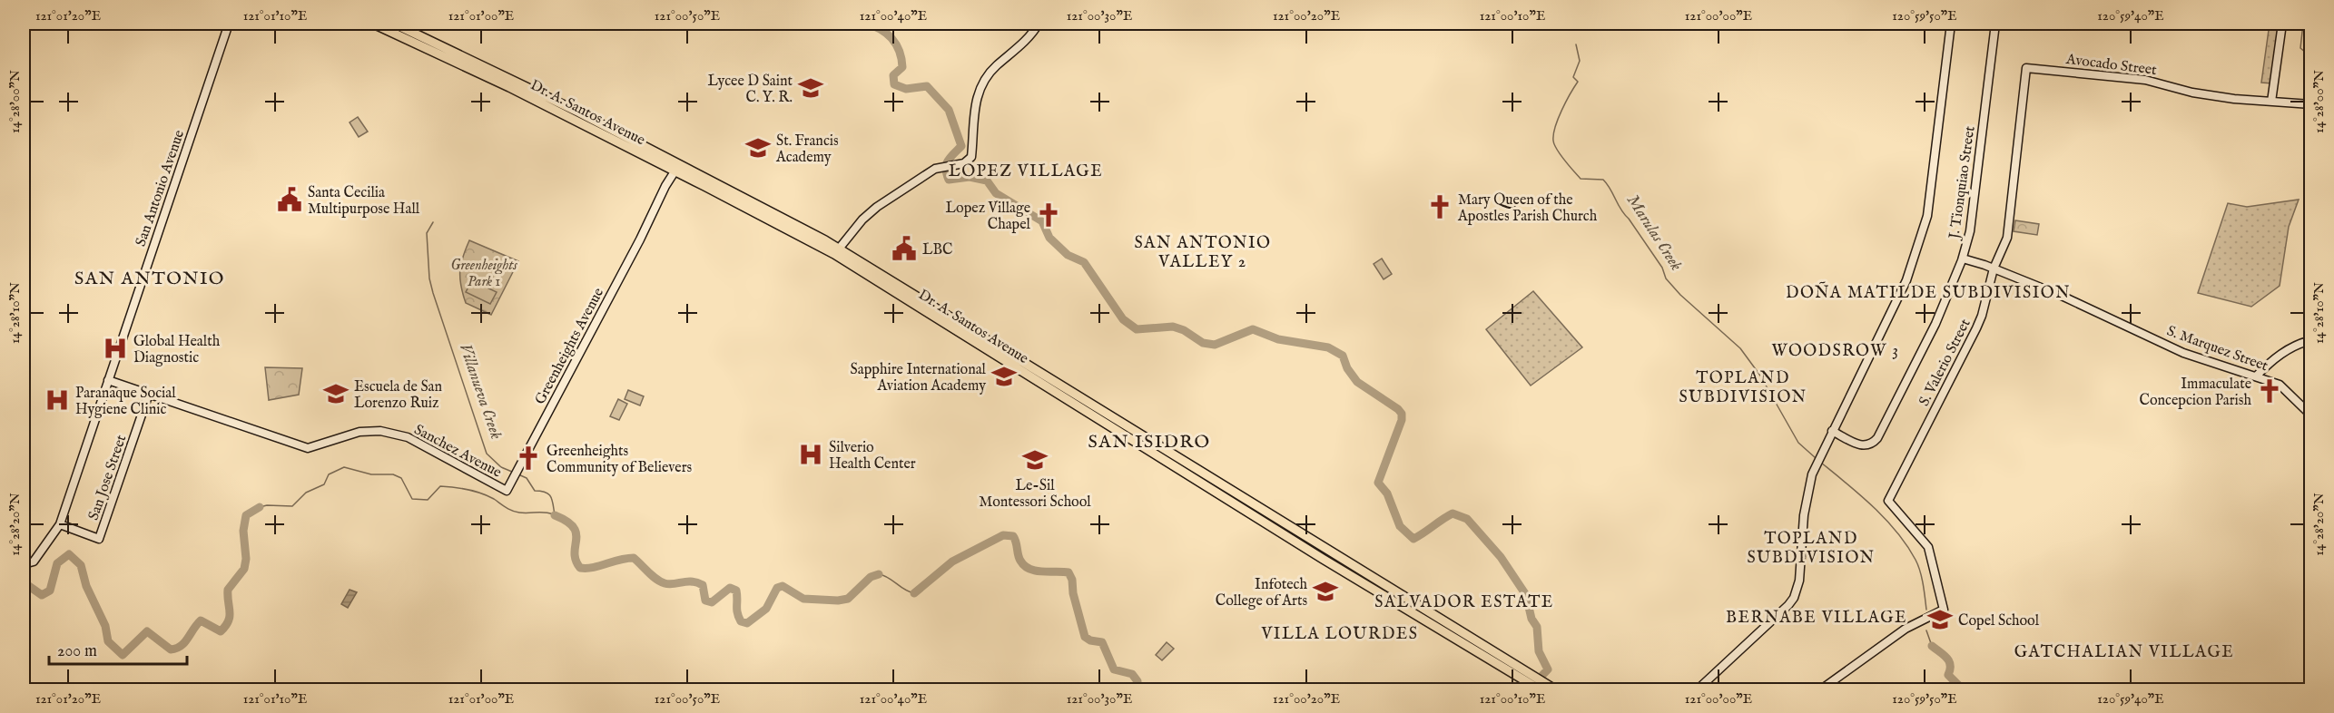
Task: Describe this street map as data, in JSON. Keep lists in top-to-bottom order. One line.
{"streets":{"main road":["Dr. A. Santos Avenue"],"street":["Avocado Street","J. Tionquiao Street","San Antonio Avenue","Greenheights Avenue","S. Marquez Street","S. Valerio Street","Sanchez Avenue","San Jose Street"]},"crossings":[["Avocado Street","S. Valerio Street"],["Dr. A. Santos Avenue","Greenheights Avenue"],["J. Tionquiao Street","S. Marquez Street"],["San Antonio Avenue","Sanchez Avenue"],["San Antonio Avenue","San Jose Street"],["Greenheights Avenue","Sanchez Avenue"],["S. Marquez Street","S. Valerio Street"],["Sanchez Avenue","San Jose Street"]],"districts":["LOPEZ VILLAGE","SAN ANTONIO VALLEY 2","SAN ANTONIO","DOÑA MATILDE SUBDIVISION","WOODSROW 3","TOPLAND SUBDIVISION","SAN ISIDRO","TOPLAND SUBDIVISION","SALVADOR ESTATE","BERNABE VILLAGE","VILLA LOURDES","GATCHALIAN VILLAGE"],"water":["Marulas Creek","Villanueva Creek"],"parks":["Greenheights Park 1"],"places":{"school or university":["Lycee D Saint C. Y. R.","St. Francis Academy","Sapphire International Aviation Academy","Escuela de San Lorenzo Ruiz","Le-Sil Montessori School","Infotech College of Arts","Copel School"],"public building":["Santa Cecilia Multipurpose Hall","LBC"],"church":["Mary Queen of the Apostles Parish Church","Lopez Village Chapel","Immaculate Concepcion Parish","Greenheights Community of Believers"],"hospital":["Global Health Diagnostic","Paranaque Social Hygiene Clinic","Silverio Health Center"]},"scale_bar":"200 m","coordinates":["121°01'20\"E","121°01'10\"E","121°01'00\"E","121°00'50\"E","121°00'40\"E","121°00'30\"E","121°00'20\"E","121°00'10\"E","121°00'00\"E","120°59'50\"E","120°59'40\"E","14°28'00\"N","14°28'10\"N","14°28'20\"N"]}
